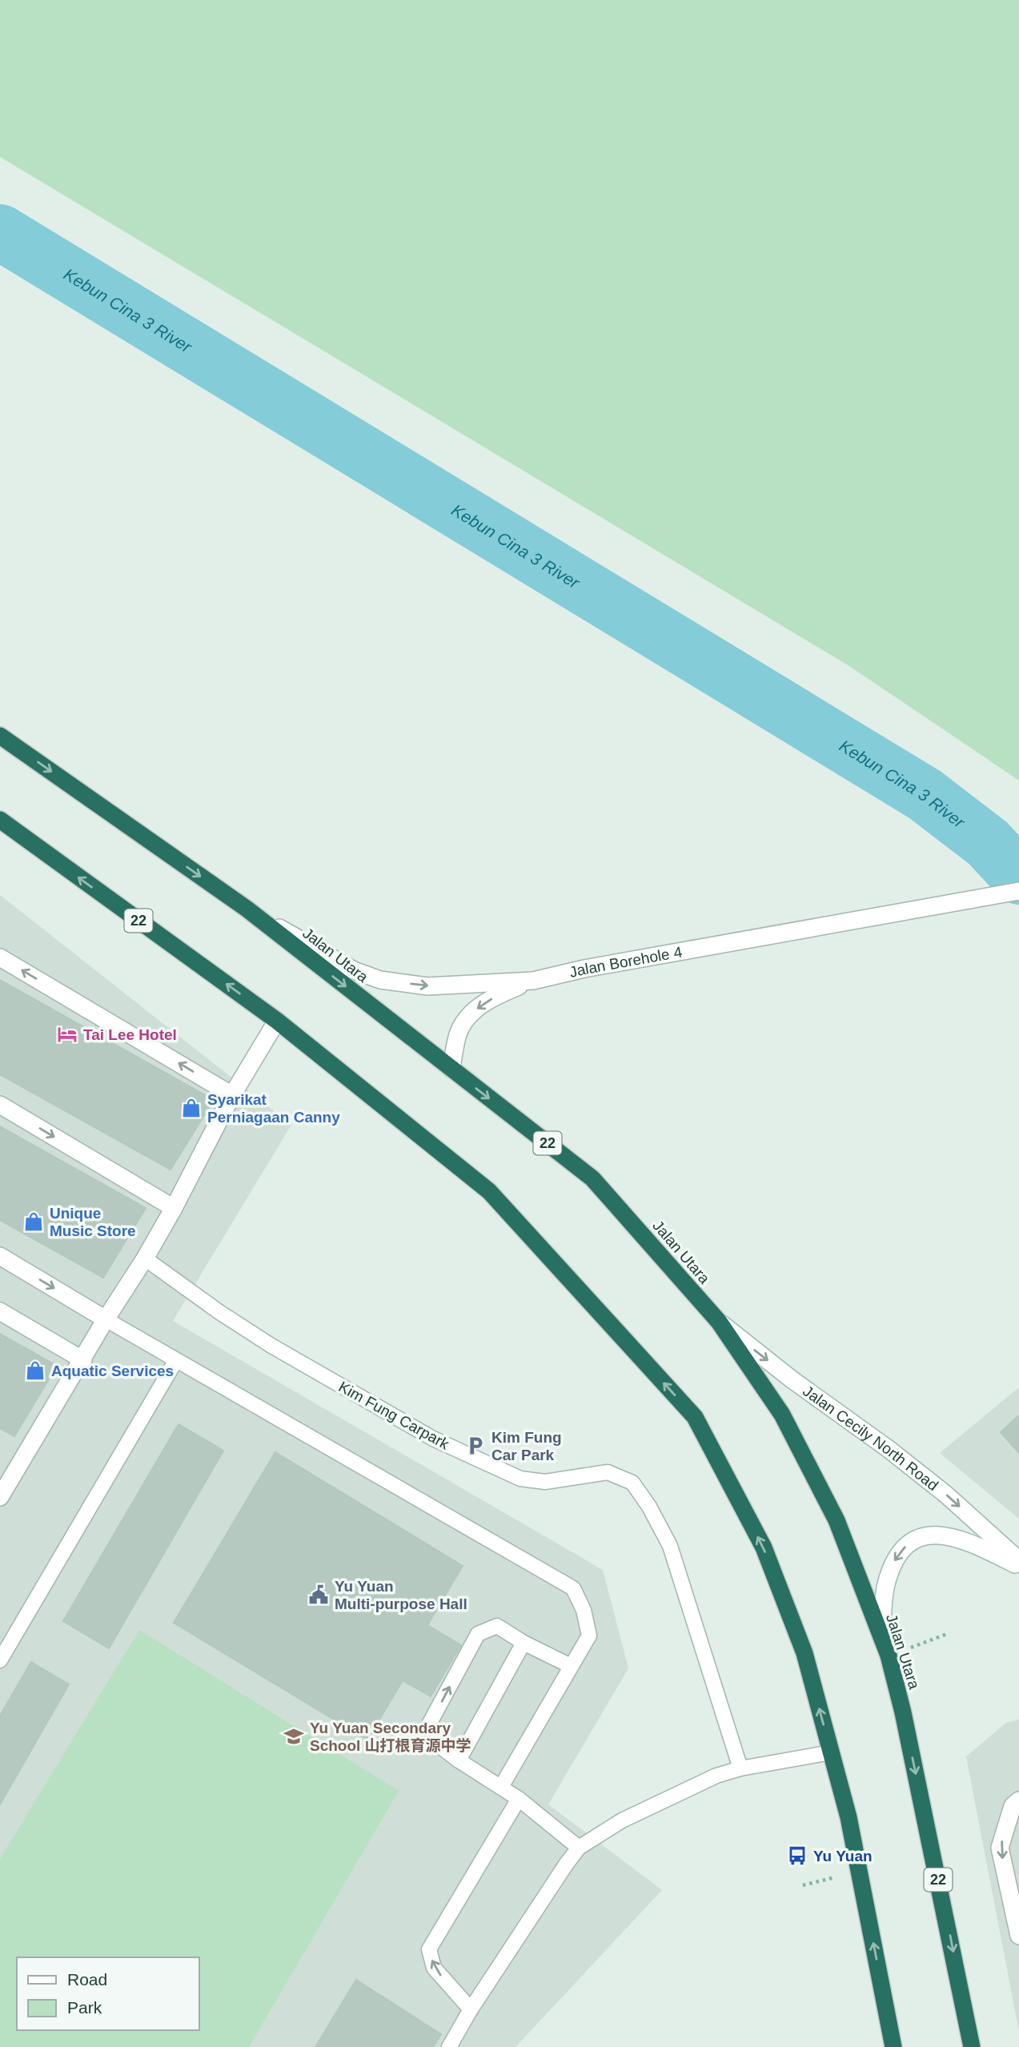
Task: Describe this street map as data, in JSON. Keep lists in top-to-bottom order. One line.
{"streets":{"highway":["22","Jalan Utara"],"street":["Jalan Borehole 4","Jalan Cecily North Road"],"lane":["Kim Fung Carpark"]},"crossings":[["Jalan Utara","Jalan Borehole 4"],["Jalan Utara","Jalan Cecily North Road"]],"one_way":["Jalan Borehole 4","Jalan Cecily North Road"],"water":["Kebun Cina 3 River"],"places":{"hotel":["Tai Lee Hotel"],"shop":["Syarikat Perniagaan Canny","Unique Music Store","Aquatic Services"],"parking":["Kim Fung Car Park"],"public building":["Yu Yuan Multi-purpose Hall"],"school or university":["Yu Yuan Secondary School 山打根育源中学"],"bus stop":["Yu Yuan"]},"legend":["Road","Park"]}
